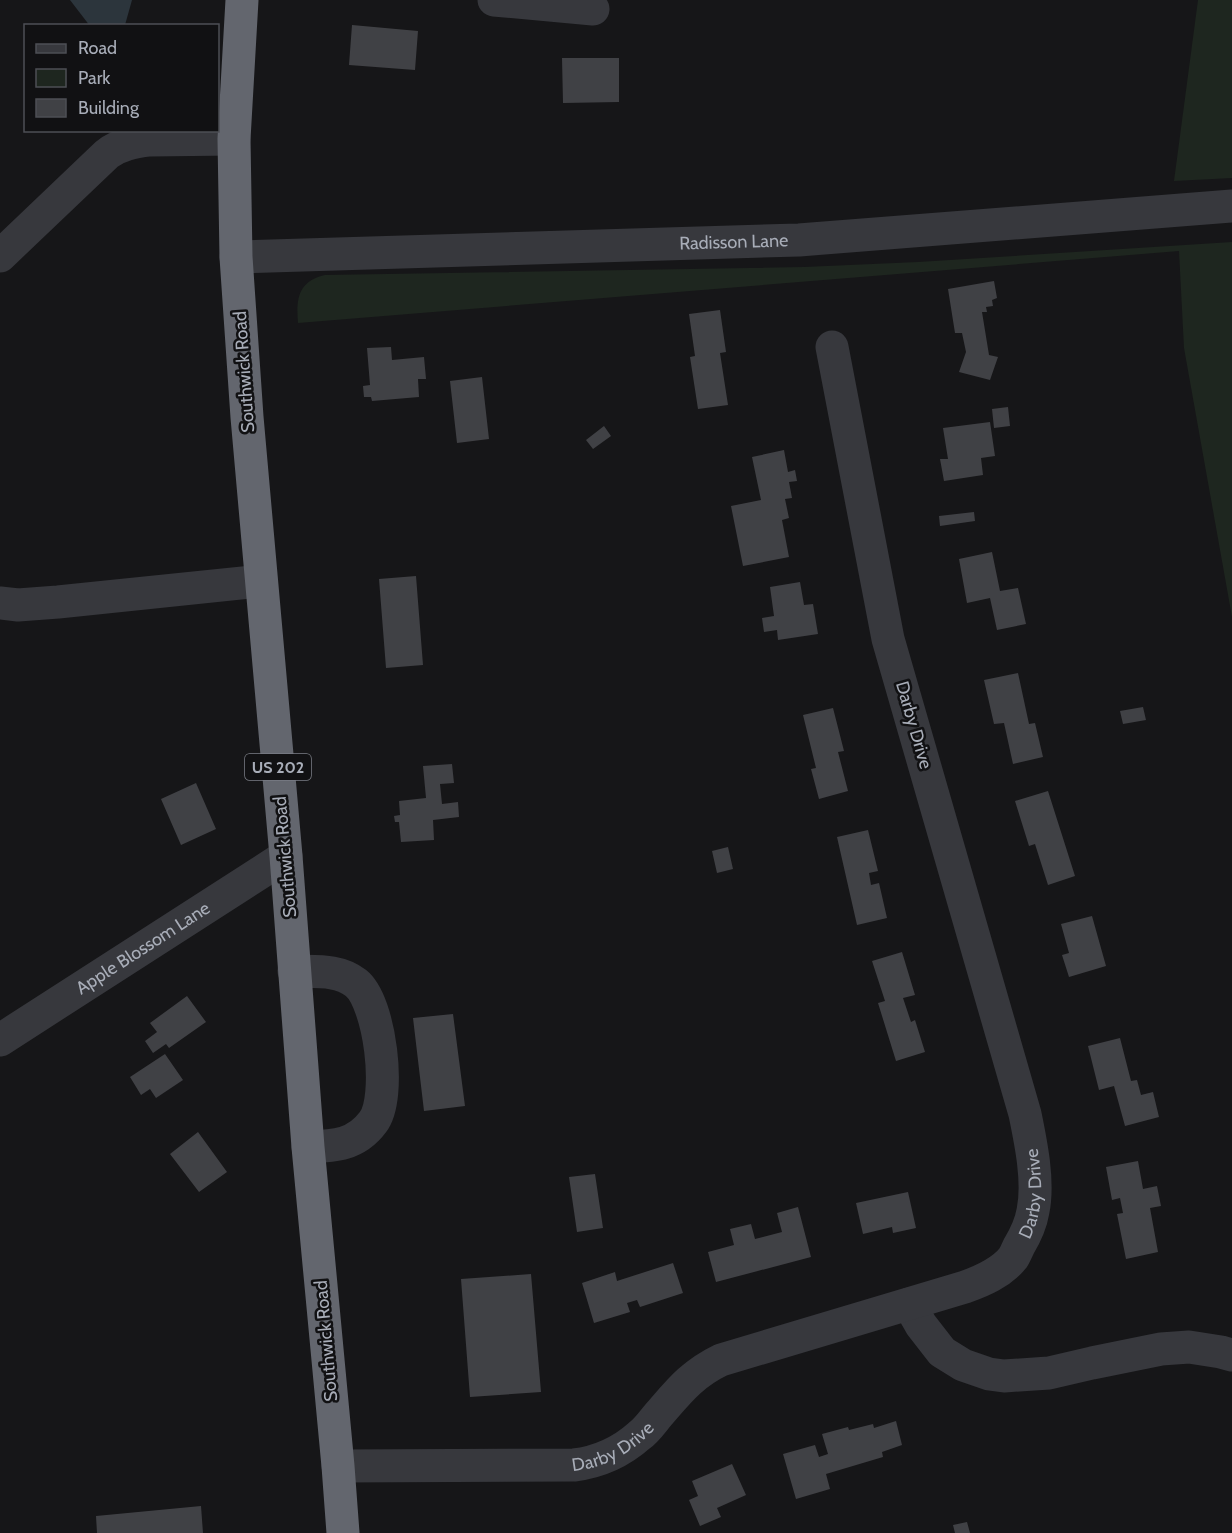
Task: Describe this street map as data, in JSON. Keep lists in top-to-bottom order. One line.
{"streets":{"highway":["Southwick Road","US 202"],"street":["Radisson Lane","Darby Drive","Apple Blossom Lane"]},"crossings":[["Radisson Lane","Southwick Road"],["Southwick Road","Darby Drive"],["Southwick Road","Apple Blossom Lane"]],"legend":["Road","Park","Building"]}
